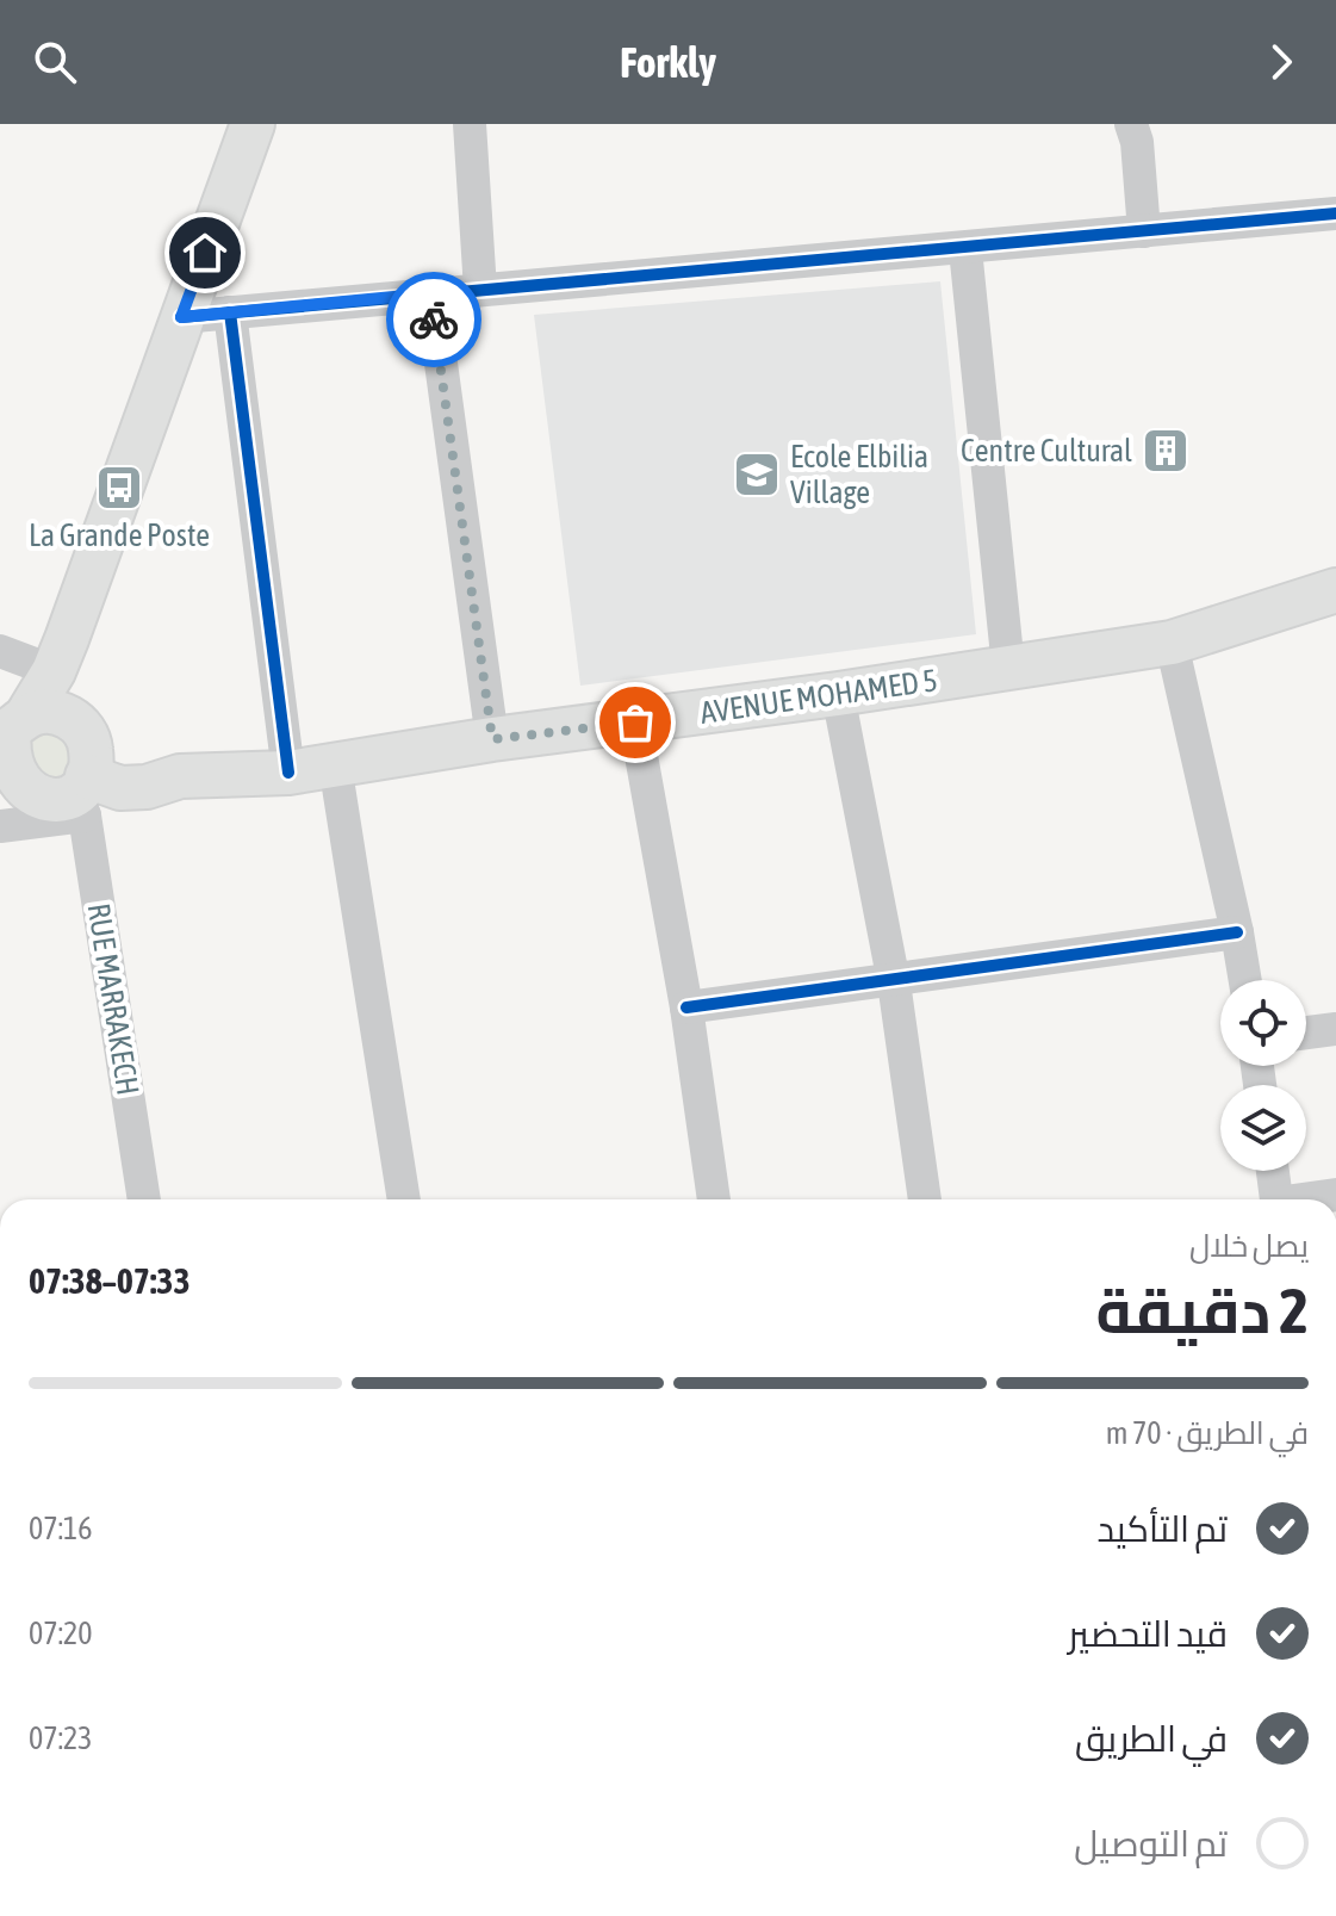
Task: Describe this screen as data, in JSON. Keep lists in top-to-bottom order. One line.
{"streets":{"main road":["AVENUE MOHAMED 5"],"street":["RUE MARRAKECH"]},"crossings":[["AVENUE MOHAMED 5","RUE MARRAKECH"]],"places":{"building":["Centre Cultural"],"school or university":["Ecole Elbilia Village"],"bus stop":["La Grande Poste"]},"page":{"header":"Forkly","heading":["2 دقيقة","يصل خلال","07:33–07:38"],"bar":"في الطريق · 70 m","list":[["تم التأكيد","07:16"],["قيد التحضير","07:20"],["في الطريق","07:23"],"تم التوصيل"]}}
